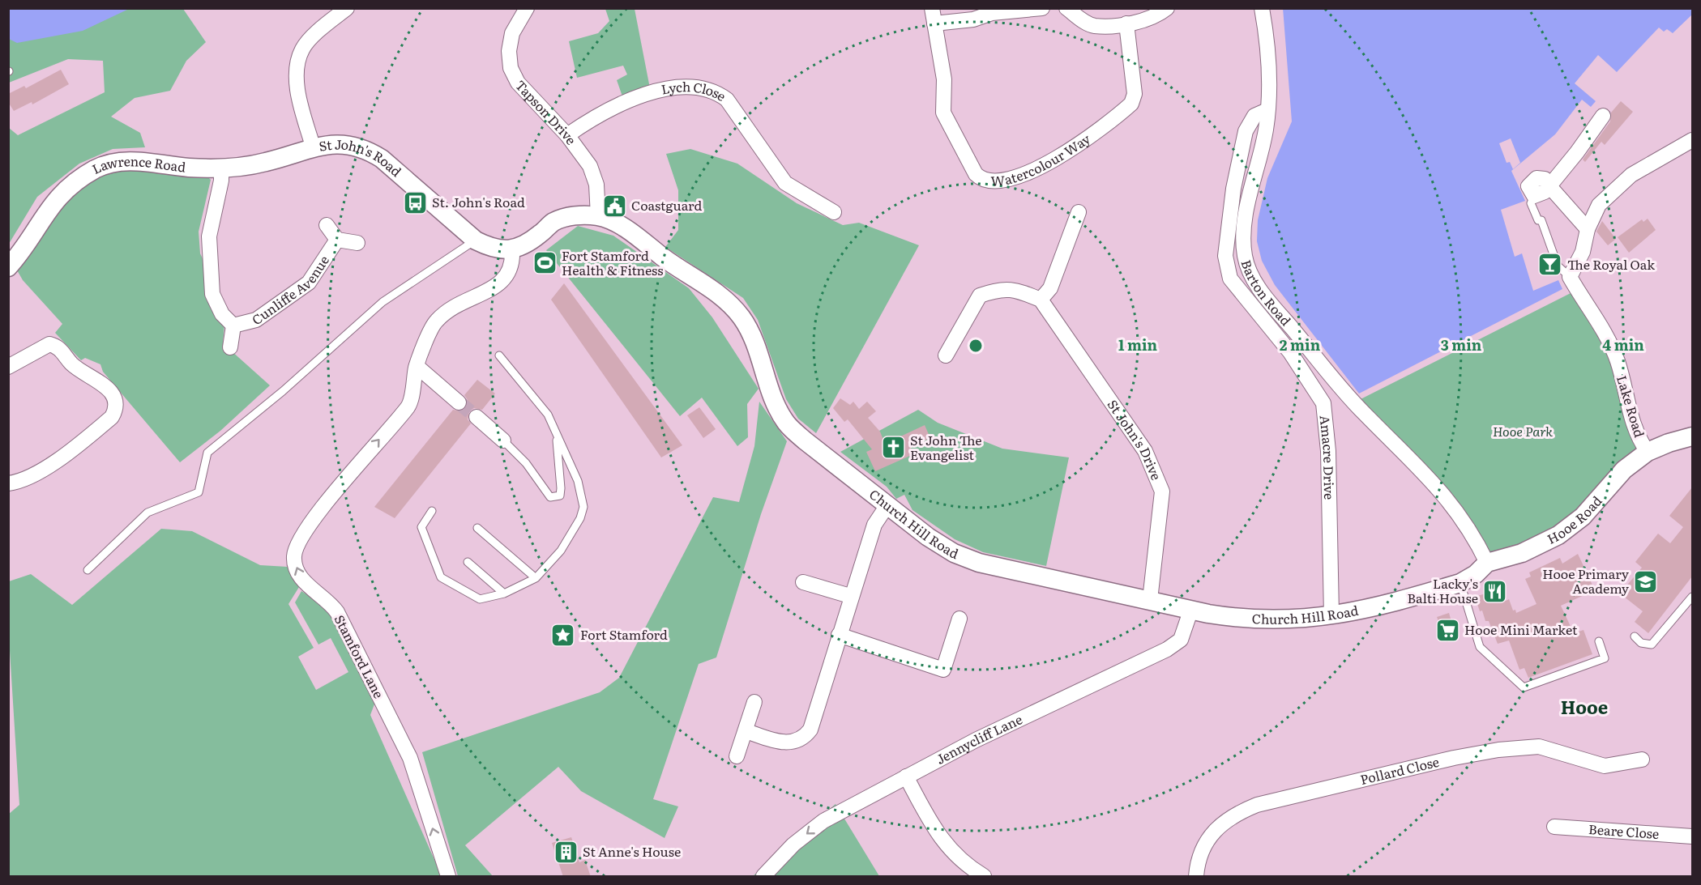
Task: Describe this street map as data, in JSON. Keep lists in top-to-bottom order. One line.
{"streets":{"street":["Lych Close","Tapson Drive","Watercolour Way","St John's Road","Lawrence Road","Cunliffe Avenue","Barton Road","Lake Road","St John's Drive","Amacre Drive","Hooe Road","Church Hill Road","Stamford Lane","Jennycliff Lane","Pollard Close","Beare Close"]},"crossings":[["Lych Close","Tapson Drive"],["Tapson Drive","Church Hill Road"],["St John's Road","Lawrence Road"],["St John's Road","Church Hill Road"],["St John's Road","Stamford Lane"],["Lawrence Road","Cunliffe Avenue"],["Barton Road","Amacre Drive"],["Barton Road","Hooe Road"],["Lake Road","Hooe Road"],["St John's Drive","Church Hill Road"],["Amacre Drive","Church Hill Road"],["Hooe Road","Church Hill Road"],["Church Hill Road","Stamford Lane"],["Church Hill Road","Jennycliff Lane"]],"one_way":["Stamford Lane"],"districts":["Hooe"],"parks":["Hooe Park"],"places":{"bus stop":["St. John's Road"],"public building":["Coastguard"],"sports":["Fort Stamford Health & Fitness"],"bar":["The Royal Oak"],"church":["St John The Evangelist"],"school or university":["Hooe Primary Academy"],"restaurant":["Lacky's Balti House"],"supermarket":["Hooe Mini Market"],"place":["Fort Stamford"],"building":["St Anne's House"]},"rings":["1 min","2 min","3 min","4 min"]}
